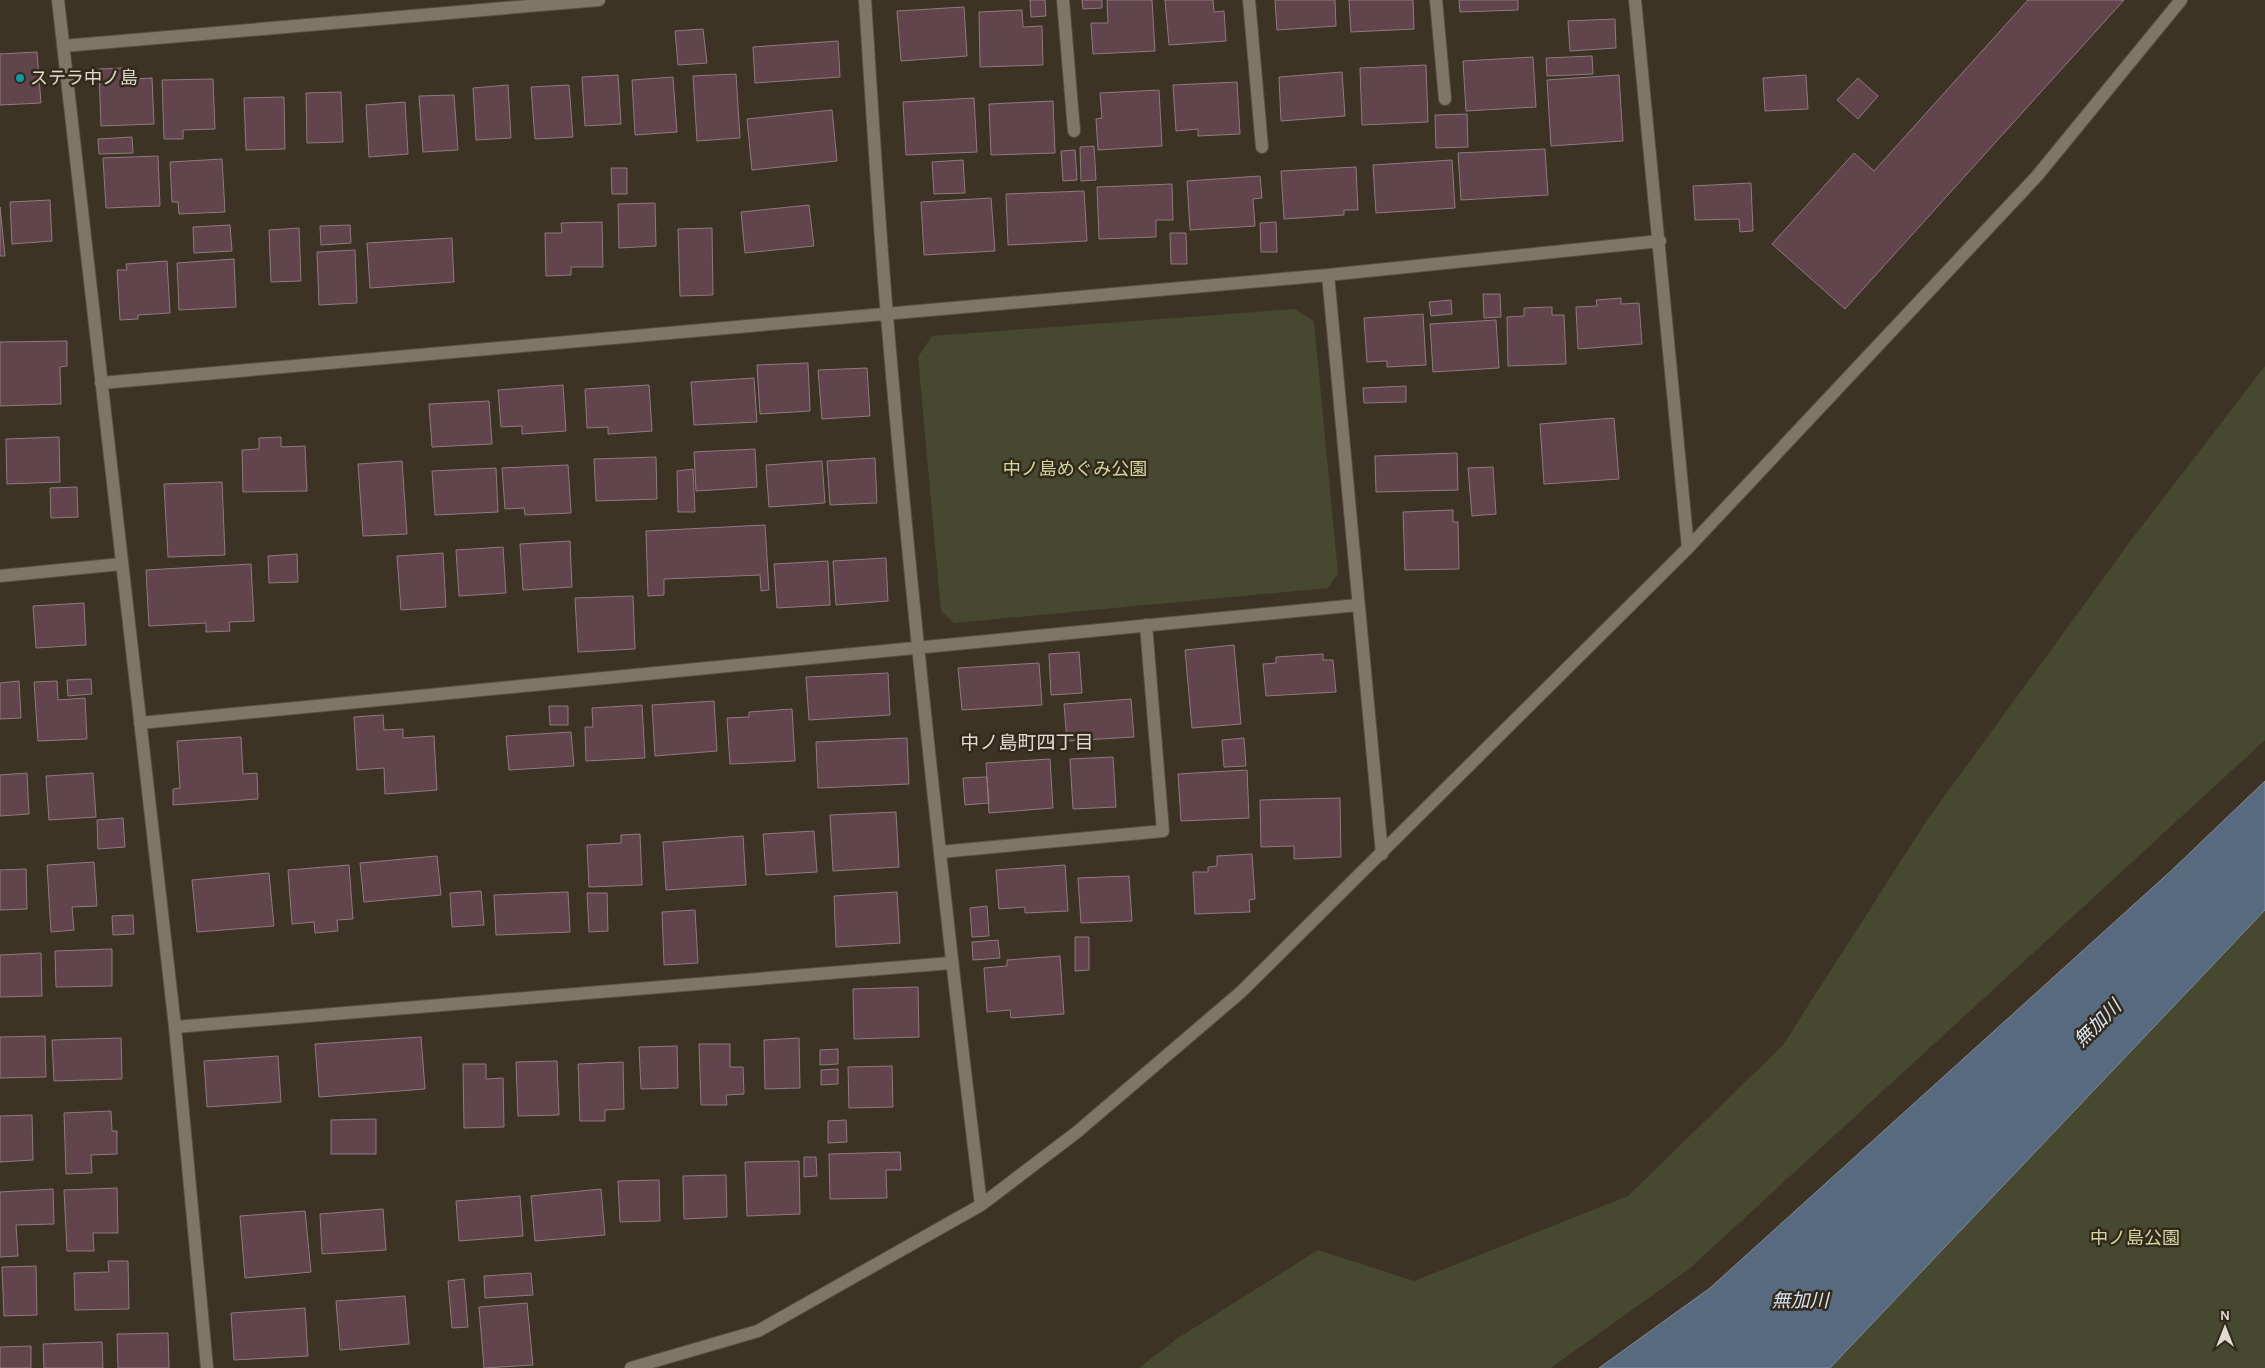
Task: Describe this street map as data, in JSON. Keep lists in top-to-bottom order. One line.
{"districts":["中ノ島町四丁目"],"water":["無加川"],"parks":["中ノ島めぐみ公園","中ノ島公園"],"places":["ステラ中ノ島"],"north":"top"}
